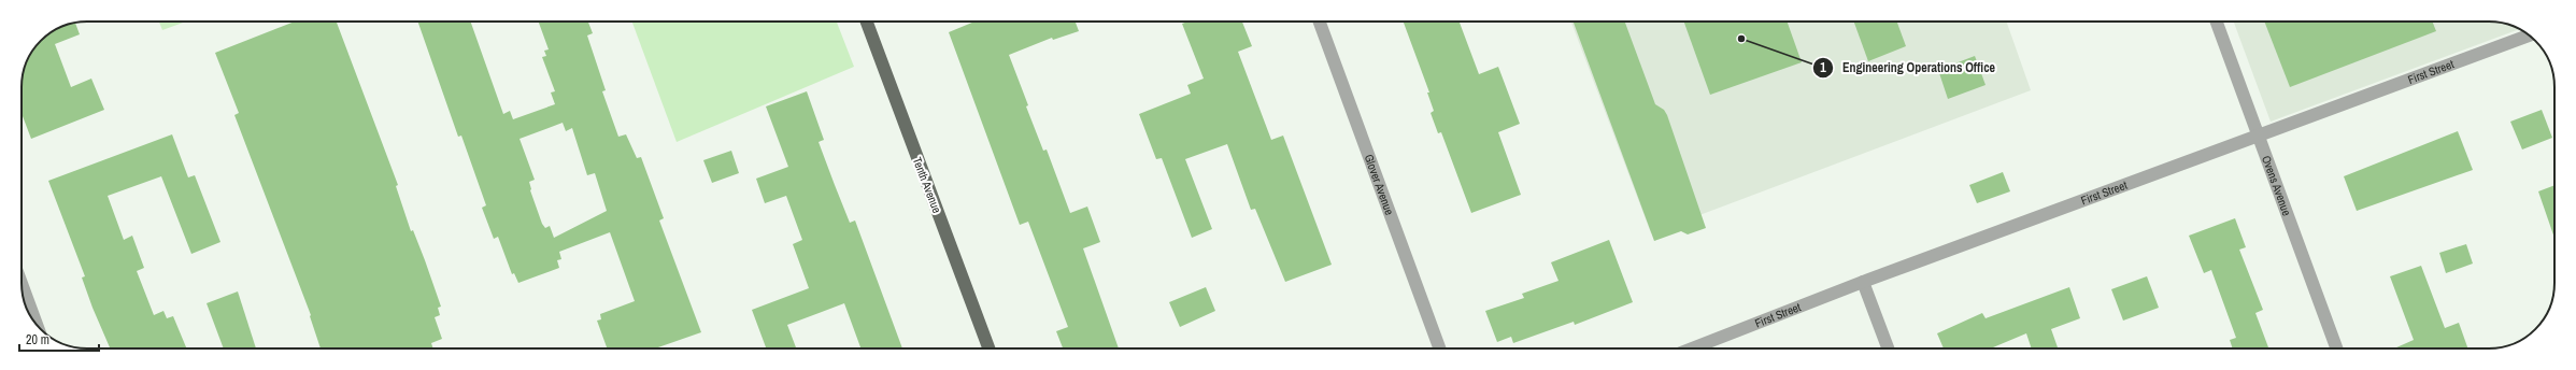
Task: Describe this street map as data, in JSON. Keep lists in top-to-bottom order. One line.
{"streets":{"main road":["Tenth Avenue"],"street":["First Street","Glover Avenue","Ovens Avenue"]},"crossings":[["First Street","Ovens Avenue"]],"places":["Engineering Operations Office"],"scale_bar":"20 m"}
